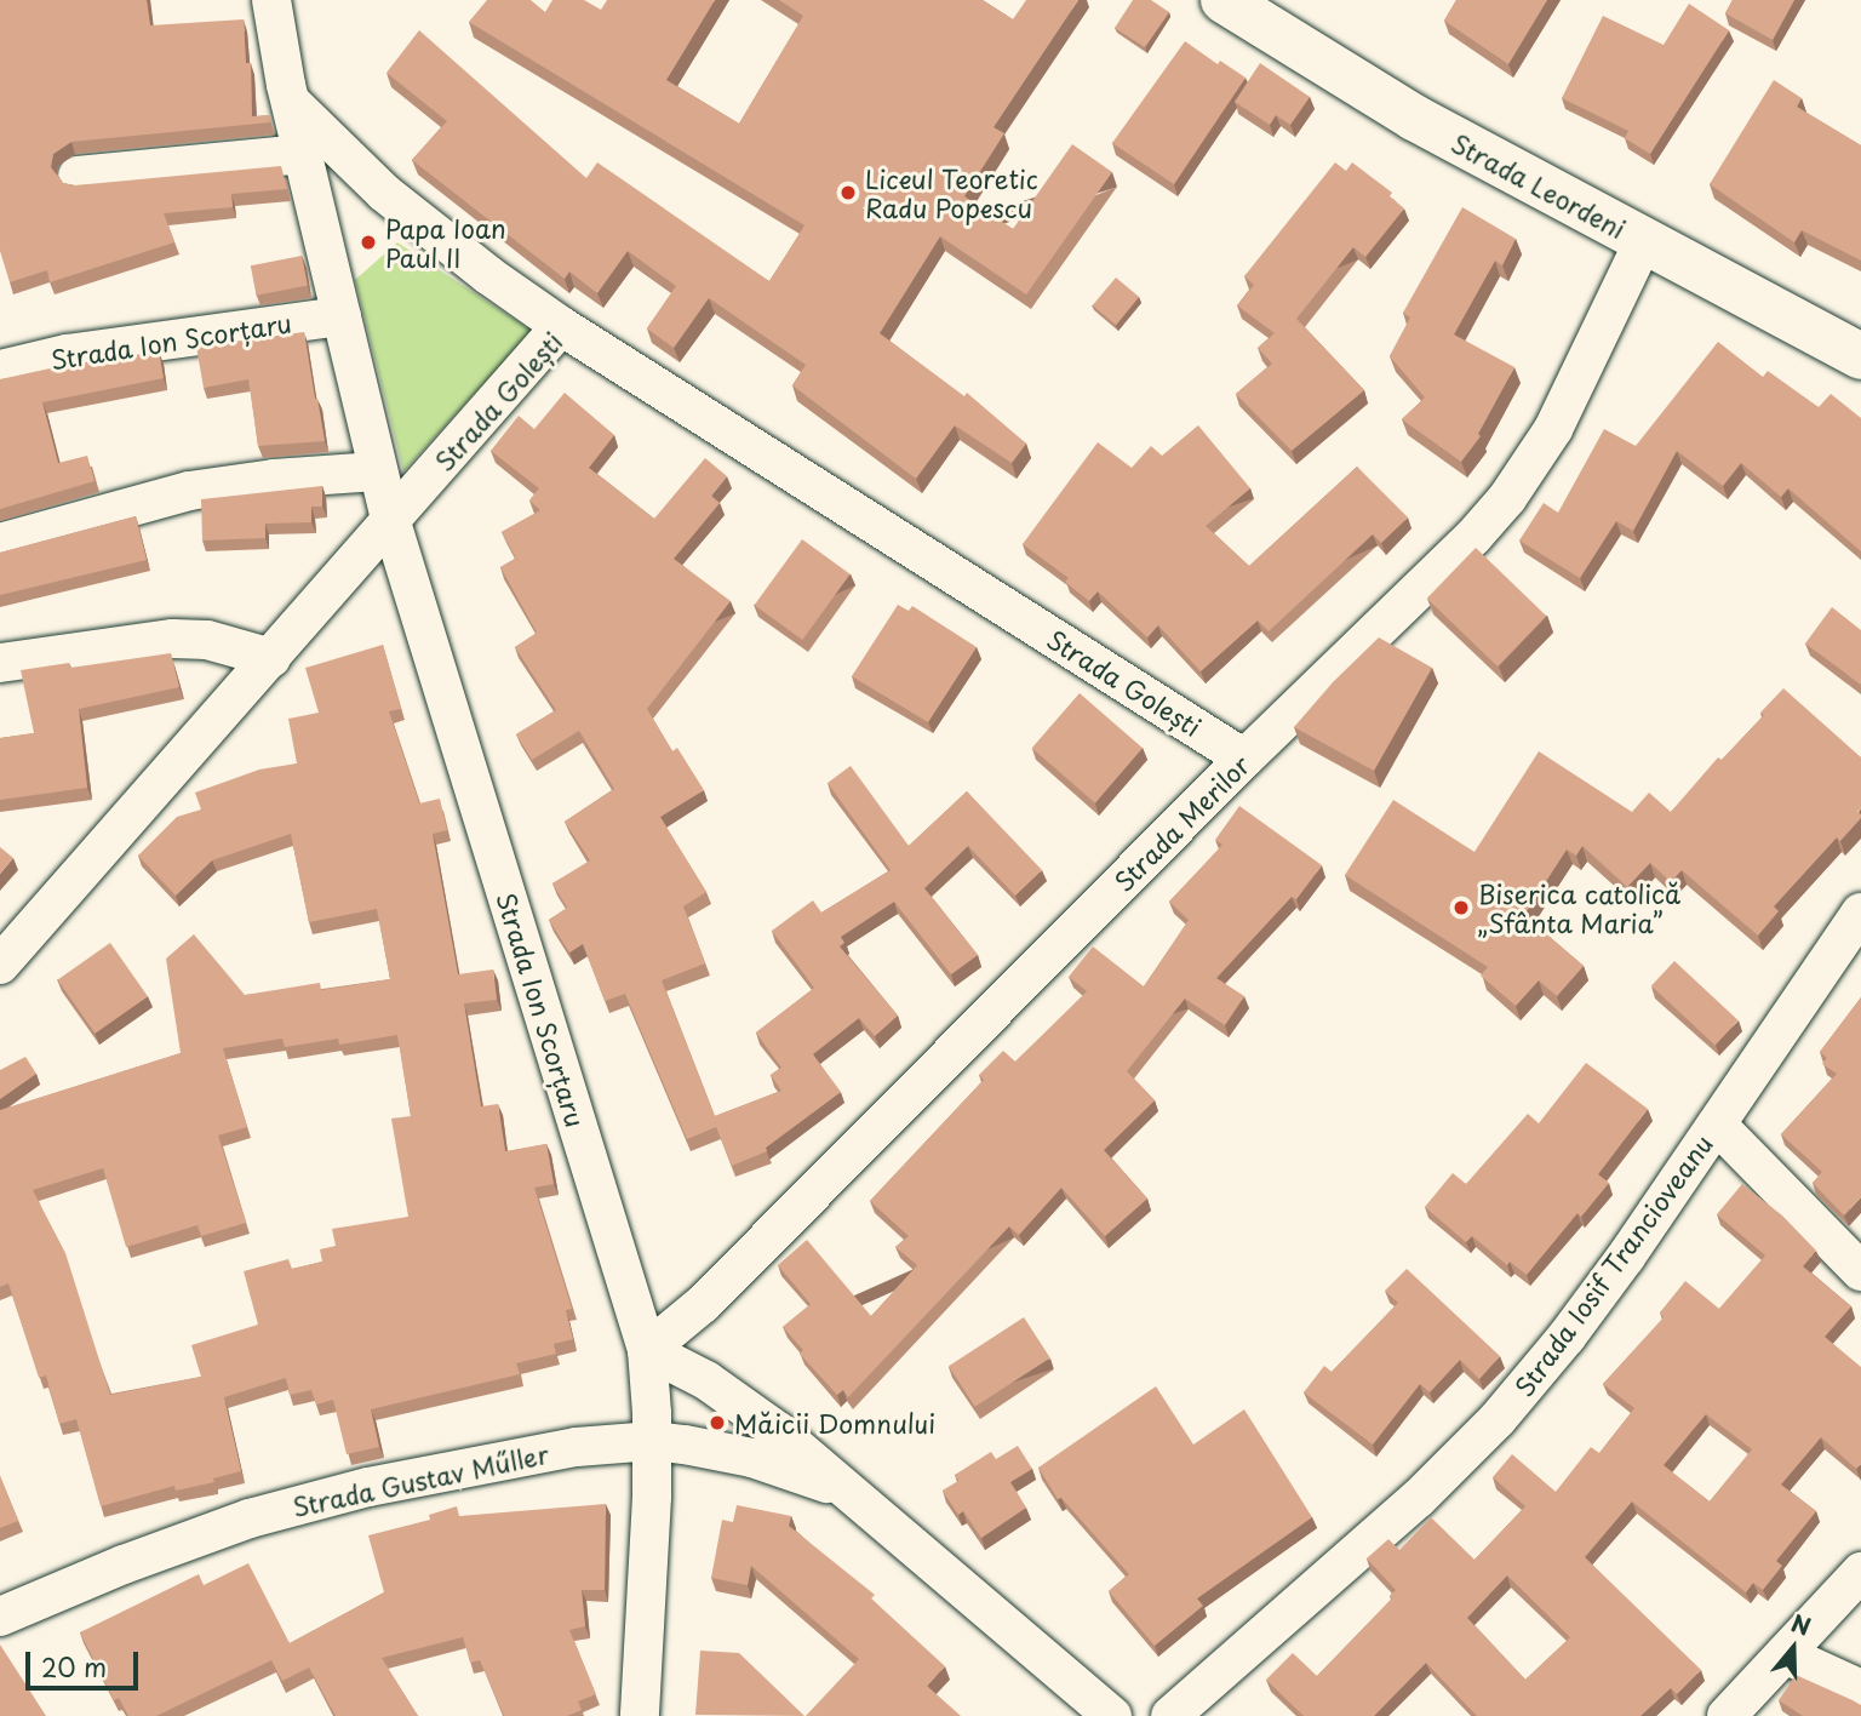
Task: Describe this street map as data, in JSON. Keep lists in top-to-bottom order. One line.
{"streets":{"main road":["Strada Leordeni"],"street":["Strada Ion Scorțaru","Strada Golești","Strada Merilor","Strada Iosif Trancioveanu","Strada Gustav Műller"]},"crossings":[["Strada Leordeni","Strada Merilor"],["Strada Ion Scorțaru","Strada Golești"],["Strada Ion Scorțaru","Strada Merilor"],["Strada Ion Scorțaru","Strada Gustav Műller"],["Strada Golești","Strada Merilor"],["Strada Merilor","Strada Gustav Műller"]],"places":["Liceul Teoretic Radu Popescu","Papa Ioan Paul II","Biserica catolică „Sfânta Maria”","Măicii Domnului"],"scale_bar":"20 m","north":"top"}
